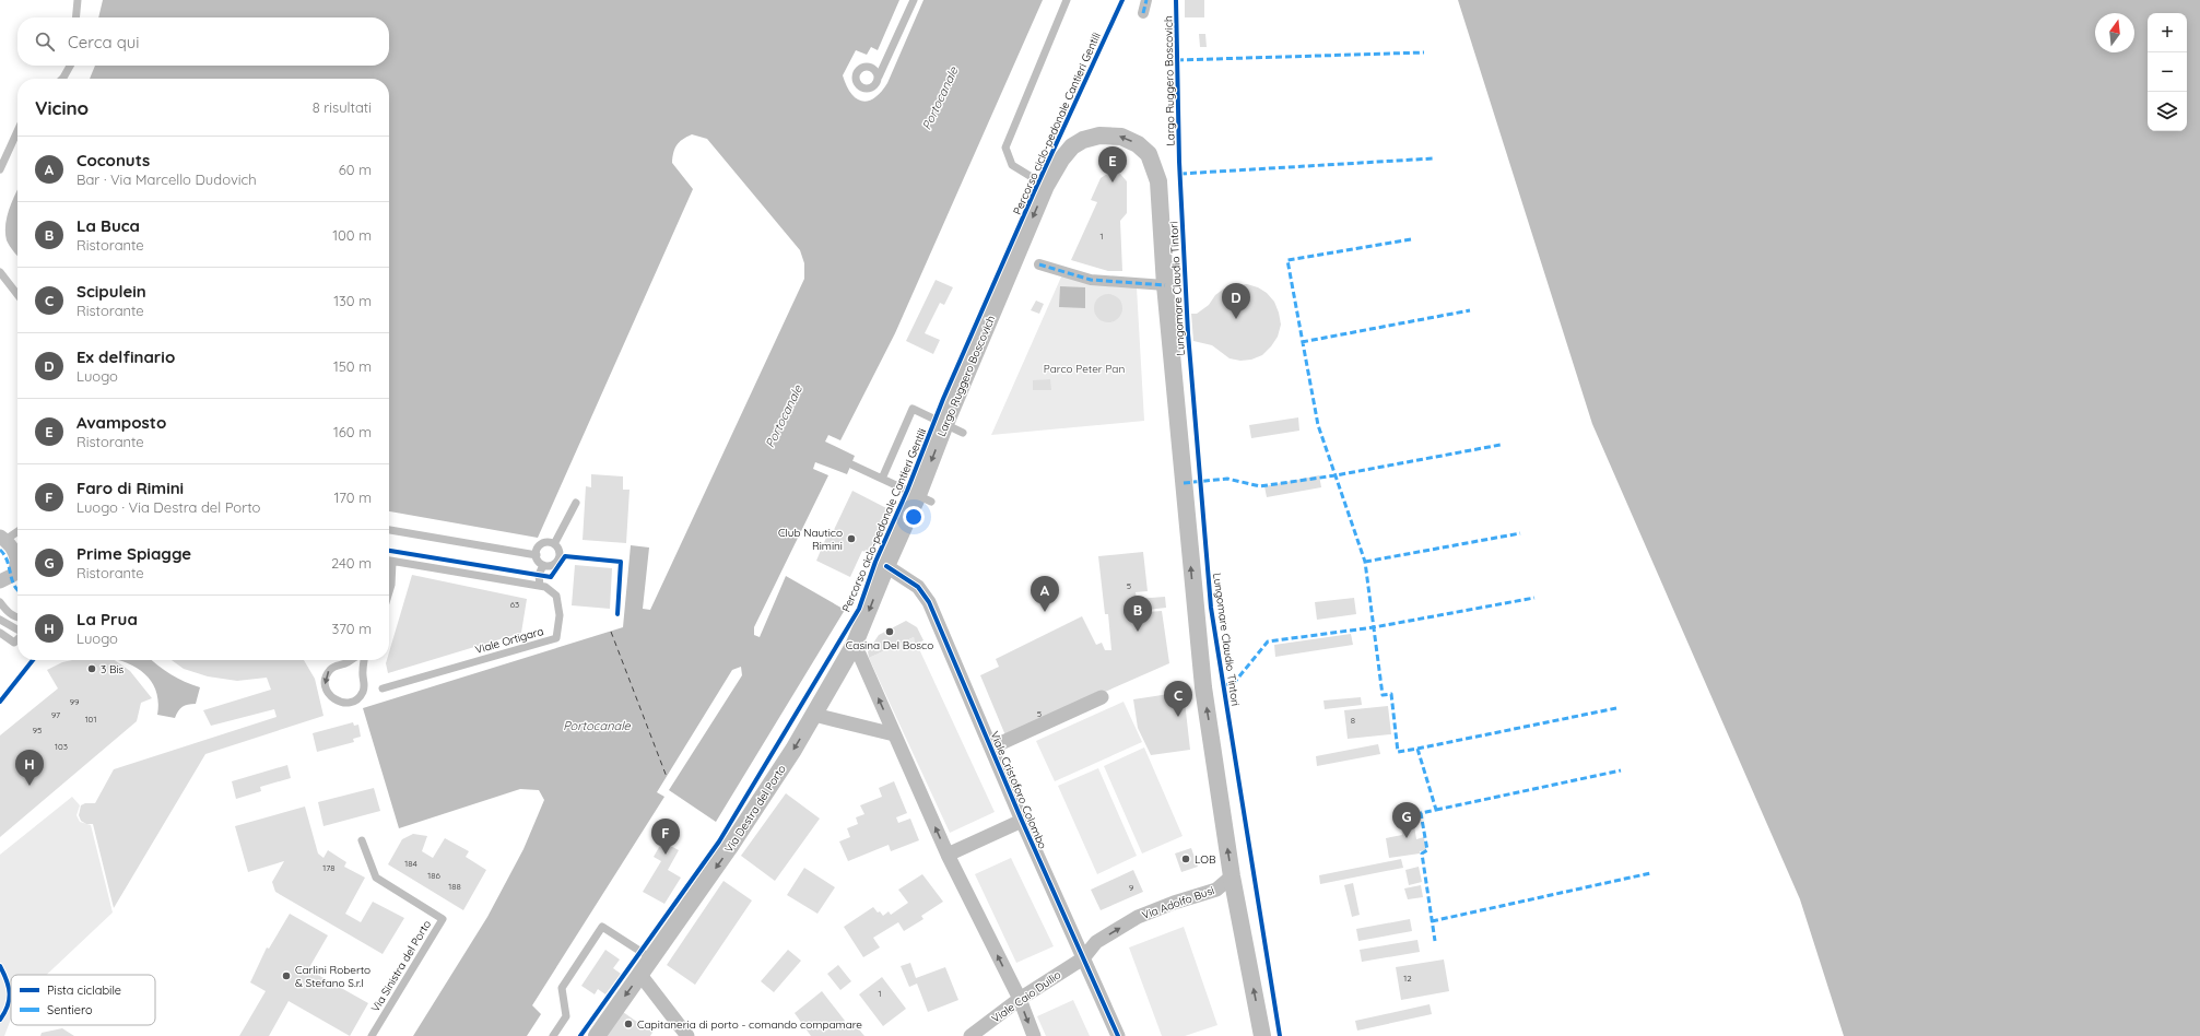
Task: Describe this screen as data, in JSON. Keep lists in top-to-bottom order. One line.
{"streets":{"street":["Largo Ruggero Boscovich","Lungomare Claudio Tintori","Viale Cristoforo Colombo","Via Destra del Porto","Via Adolfo Busi","Viale Caio Duilio"],"lane":["Viale Ortigara","Via Sinistra del Porto"],"cycle path":["Percorso ciclo-pedonale Cantieri Gentili"]},"crossings":[["Largo Ruggero Boscovich","Lungomare Claudio Tintori"],["Largo Ruggero Boscovich","Viale Cristoforo Colombo"],["Largo Ruggero Boscovich","Via Destra del Porto"],["Lungomare Claudio Tintori","Via Adolfo Busi"],["Viale Cristoforo Colombo","Via Destra del Porto"],["Viale Cristoforo Colombo","Via Adolfo Busi"],["Viale Cristoforo Colombo","Viale Caio Duilio"],["Via Adolfo Busi","Viale Caio Duilio"]],"one_way":["Largo Ruggero Boscovich","Lungomare Claudio Tintori","Via Destra del Porto","Via Adolfo Busi"],"water":["Portocanale"],"parks":["Parco Peter Pan"],"places":["Club Nautico Rimini","Casina Del Bosco","3 Bis","LOB","Carlini Roberto & Stefano S.r.l","Capitaneria di porto - comando compamare"],"house_numbers":["1","5","63","99","5","97","101","8","95","103","184","178","186","188","9","12","1"],"legend":["Pista ciclabile","Sentiero"],"north":"top","page":{"map_buttons":["+","−"],"search":"Cerca qui","heading":["Vicino","8 risultati"],"list":[{"mark":"A","name":"Coconuts","note":"Bar · Via Marcello Dudovich","value":"60 m"},{"mark":"B","name":"La Buca","note":"Ristorante","value":"100 m"},{"mark":"C","name":"Scipulein","note":"Ristorante","value":"130 m"},{"mark":"D","name":"Ex delfinario","note":"Luogo","value":"150 m"},{"mark":"E","name":"Avamposto","note":"Ristorante","value":"160 m"},{"mark":"F","name":"Faro di Rimini","note":"Luogo · Via Destra del Porto","value":"170 m"},{"mark":"G","name":"Prime Spiagge","note":"Ristorante","value":"240 m"},{"mark":"H","name":"La Prua","note":"Luogo","value":"370 m"}],"pins":["E","D","A","B","C","H","G","F"]}}
